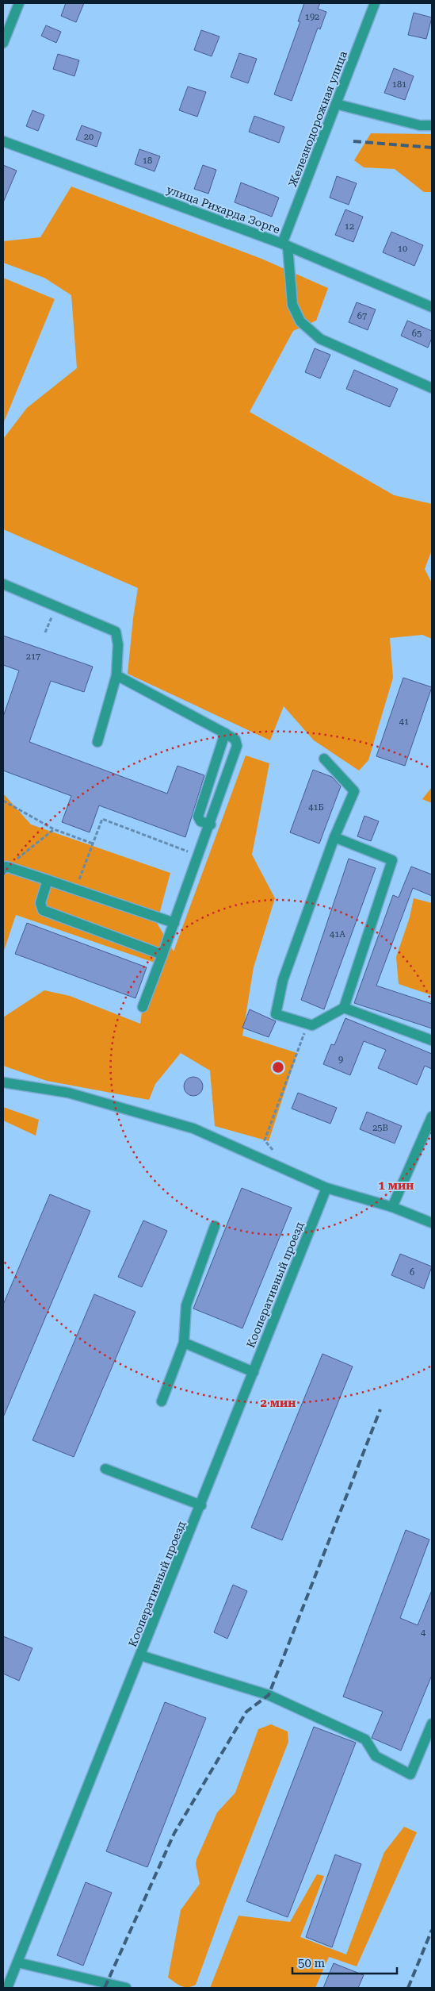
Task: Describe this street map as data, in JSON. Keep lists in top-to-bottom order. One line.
{"streets":{"street":["Железнодорожная улица","улица Рихарда Зорге","Кооперативный проезд"]},"crossings":[["Железнодорожная улица","улица Рихарда Зорге"]],"house_numbers":["192","181","20","18","12","10","67","65","217","41","41Б","41А","9","25В","6","4"],"scale_bar":"50 m","rings":["1 мин","2 мин"]}
